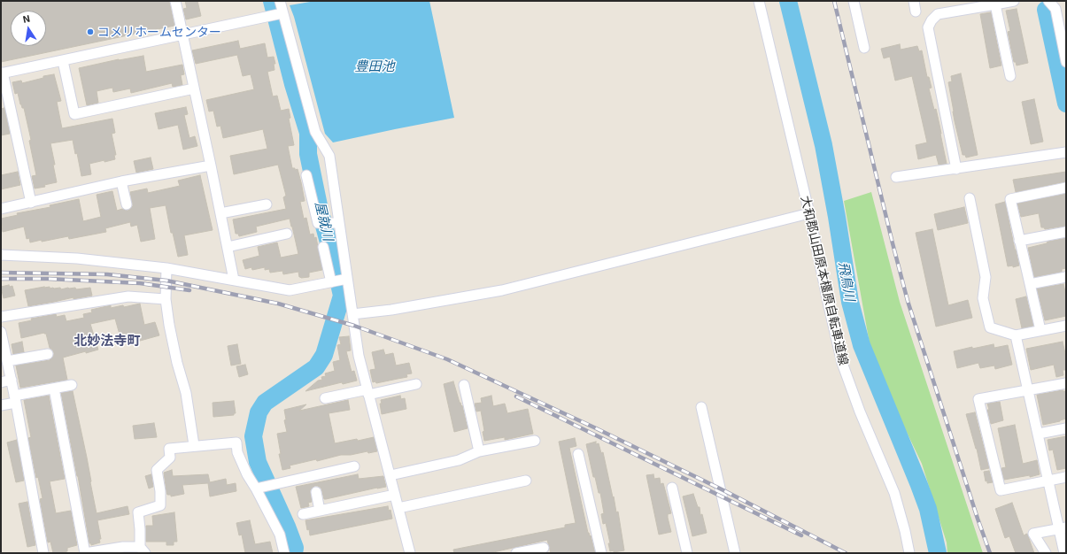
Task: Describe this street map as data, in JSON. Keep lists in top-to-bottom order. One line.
{"streets":{"street":["大和郡山田原本橿原自転車道線"]},"districts":["北妙法寺町"],"water":["豊田池","屋就川","飛鳥川"],"places":["コメリホームセンター"],"north":"top"}
